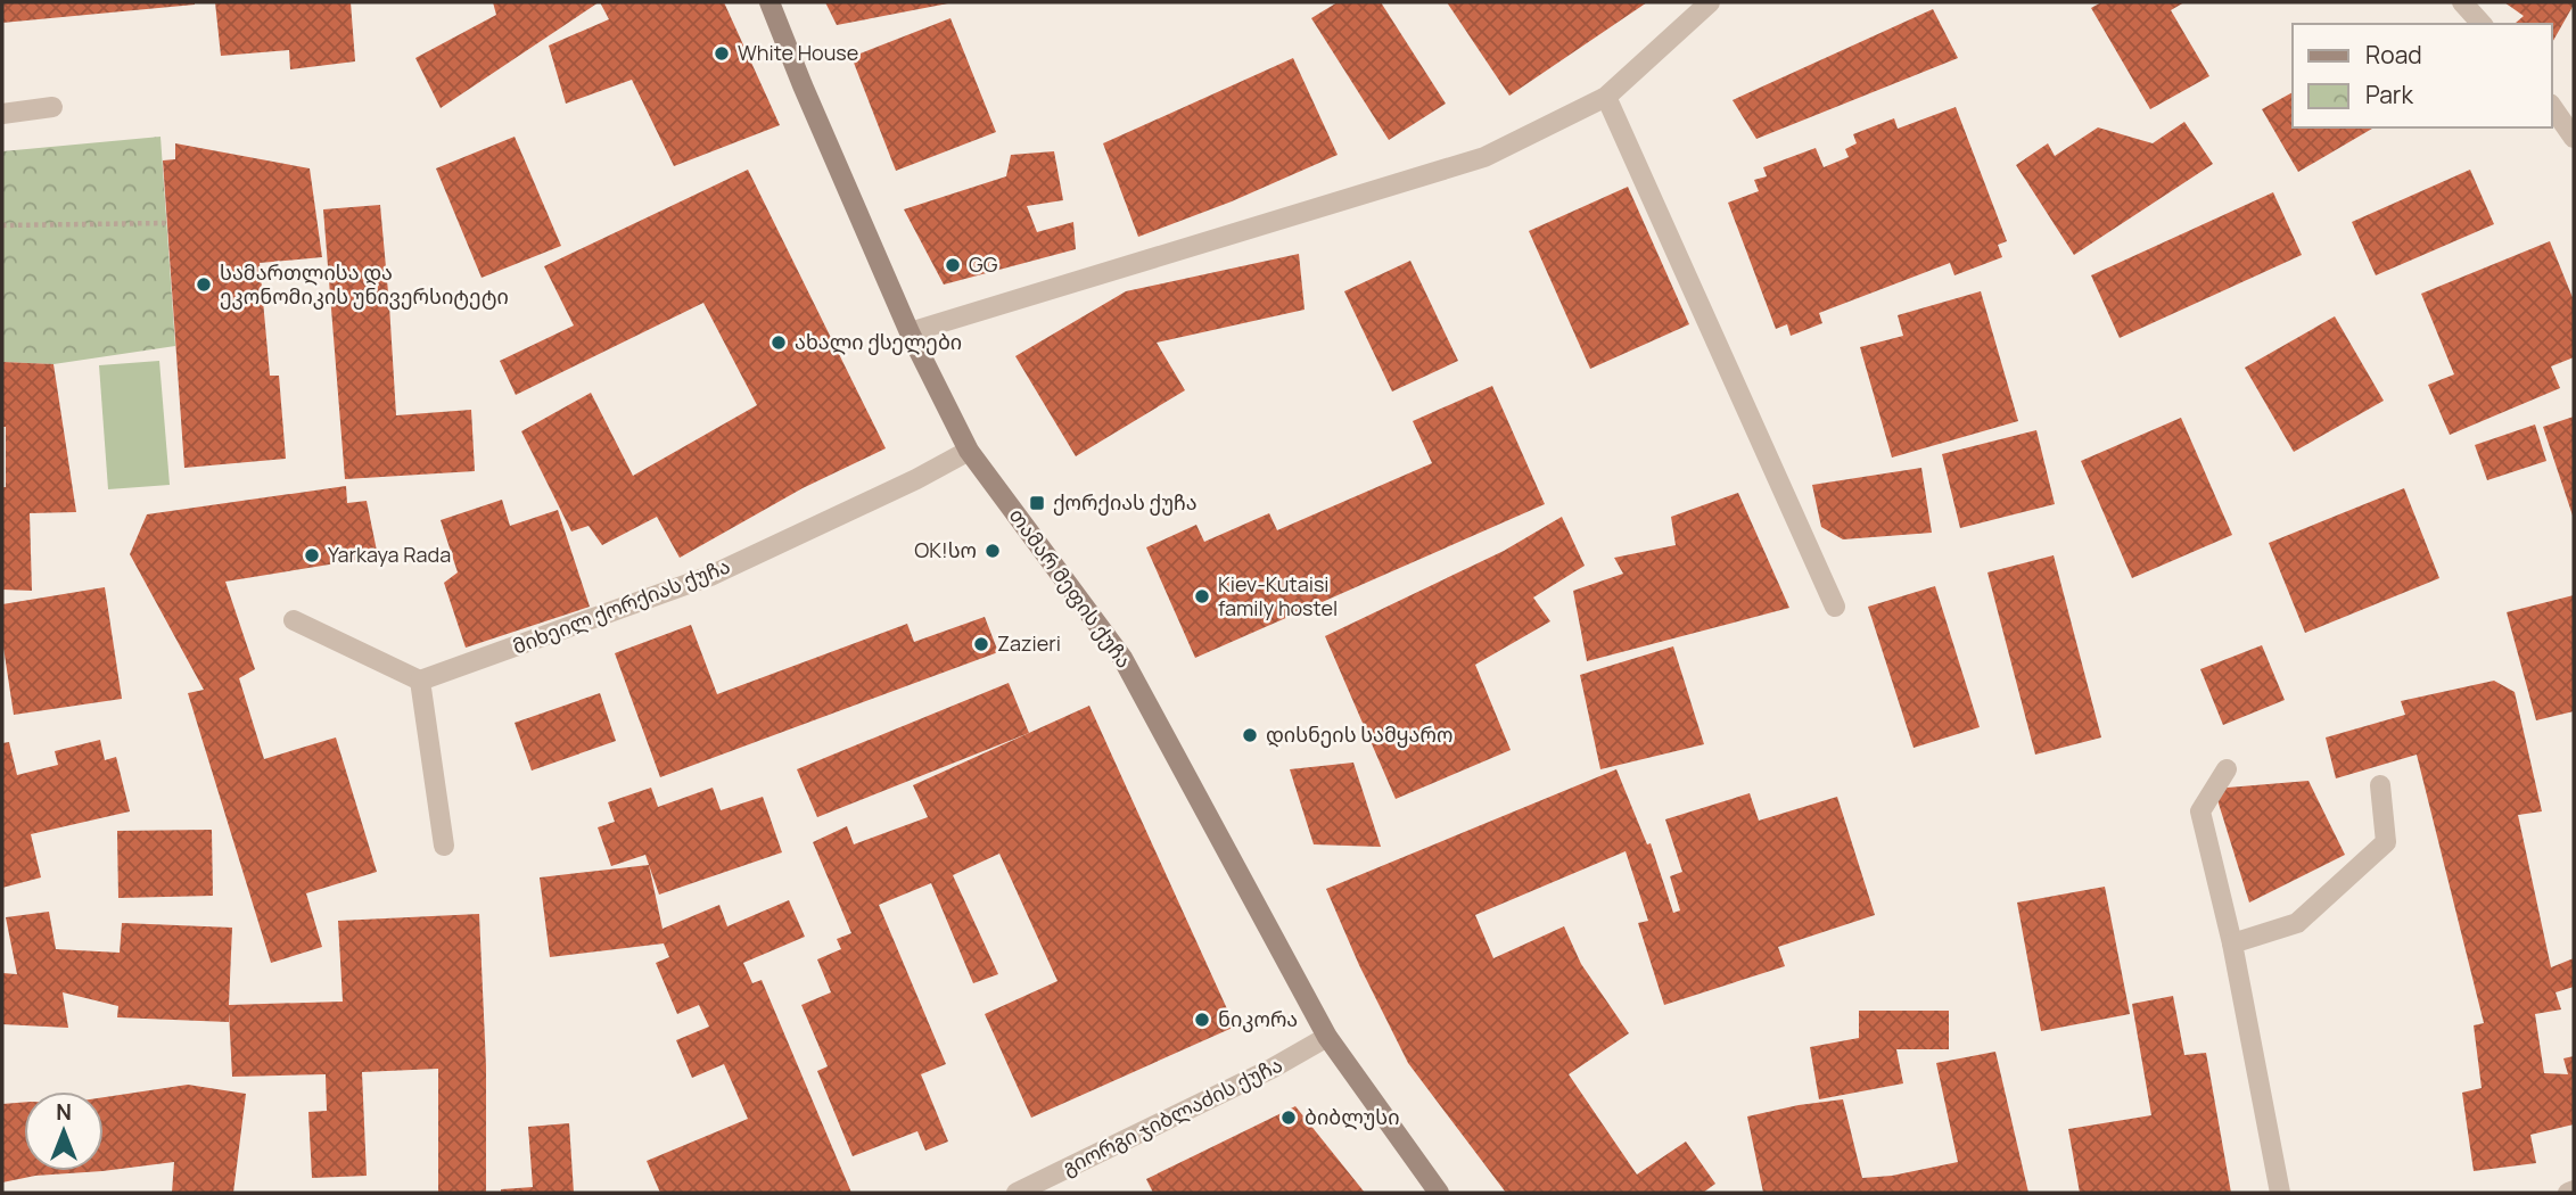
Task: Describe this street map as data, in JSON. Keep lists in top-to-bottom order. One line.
{"streets":{"main road":["თამარ მეფის ქუჩა"],"street":["მიხეილ ქორქიას ქუჩა","გიორგი ჯიბლაძის ქუჩა"]},"crossings":[["თამარ მეფის ქუჩა","მიხეილ ქორქიას ქუჩა"],["თამარ მეფის ქუჩა","გიორგი ჯიბლაძის ქუჩა"]],"places":{"other":["White House","GG","სამართლისა და ეკონომიკის უნივერსიტეტი","ახალი ქსელები","OK!სო","Yarkaya Rada","Kiev-Kutaisi family hostel","Zazieri","დისნეის სამყარო","ნიკორა","ბიბლუსი"],"transit":["ქორქიას ქუჩა"]},"legend":["Road","Park"],"north":"top"}
